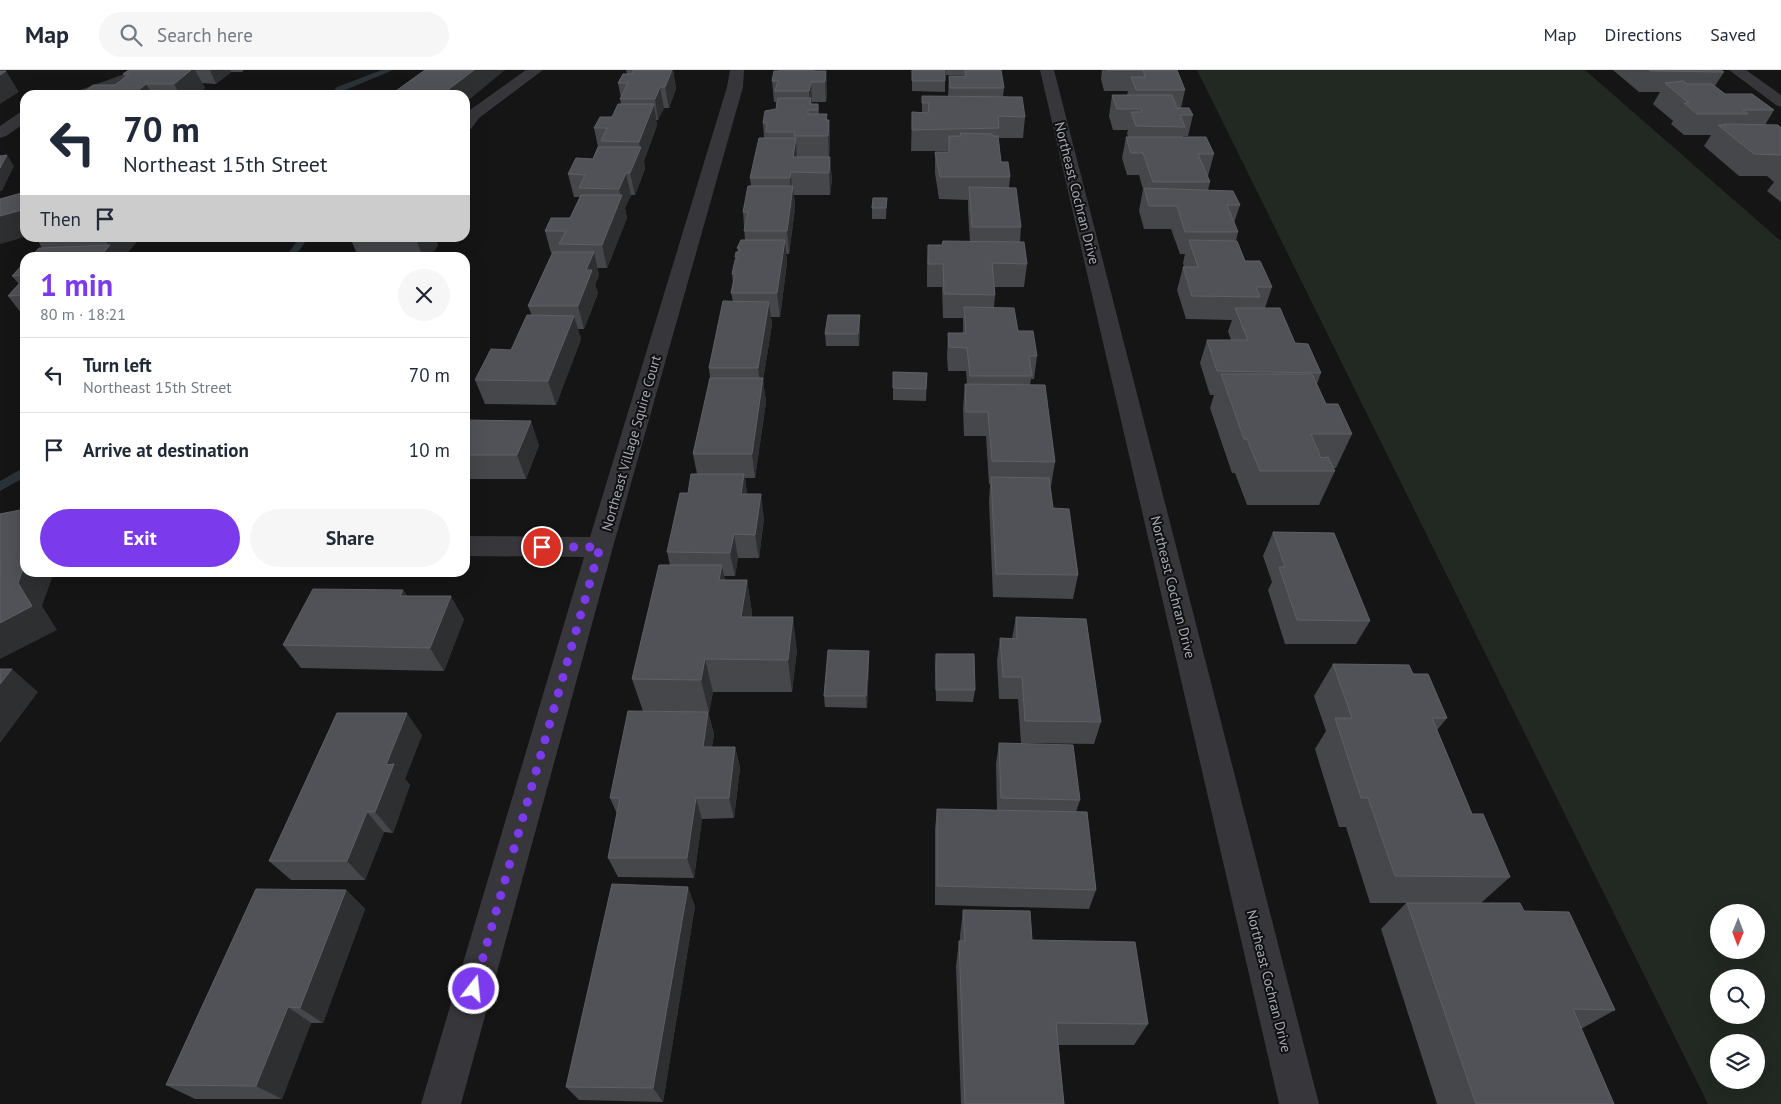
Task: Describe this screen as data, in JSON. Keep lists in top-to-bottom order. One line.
{"streets":{"street":["Northeast Cochran Drive","Northeast Village Squire Court"]},"north":"bottom","page":{"header":"Map","search":"Search here","nav":["Map","Directions","Saved"],"turn":["70 m","Northeast 15th Street"],"then":"Then","heading":["1 min","80 m · 18:21"],"list":[{"name":"Turn left","note":"Northeast 15th Street","value":"70 m"},{"name":"Arrive at destination","value":"10 m"}],"buttons":["Exit","Share"]}}
